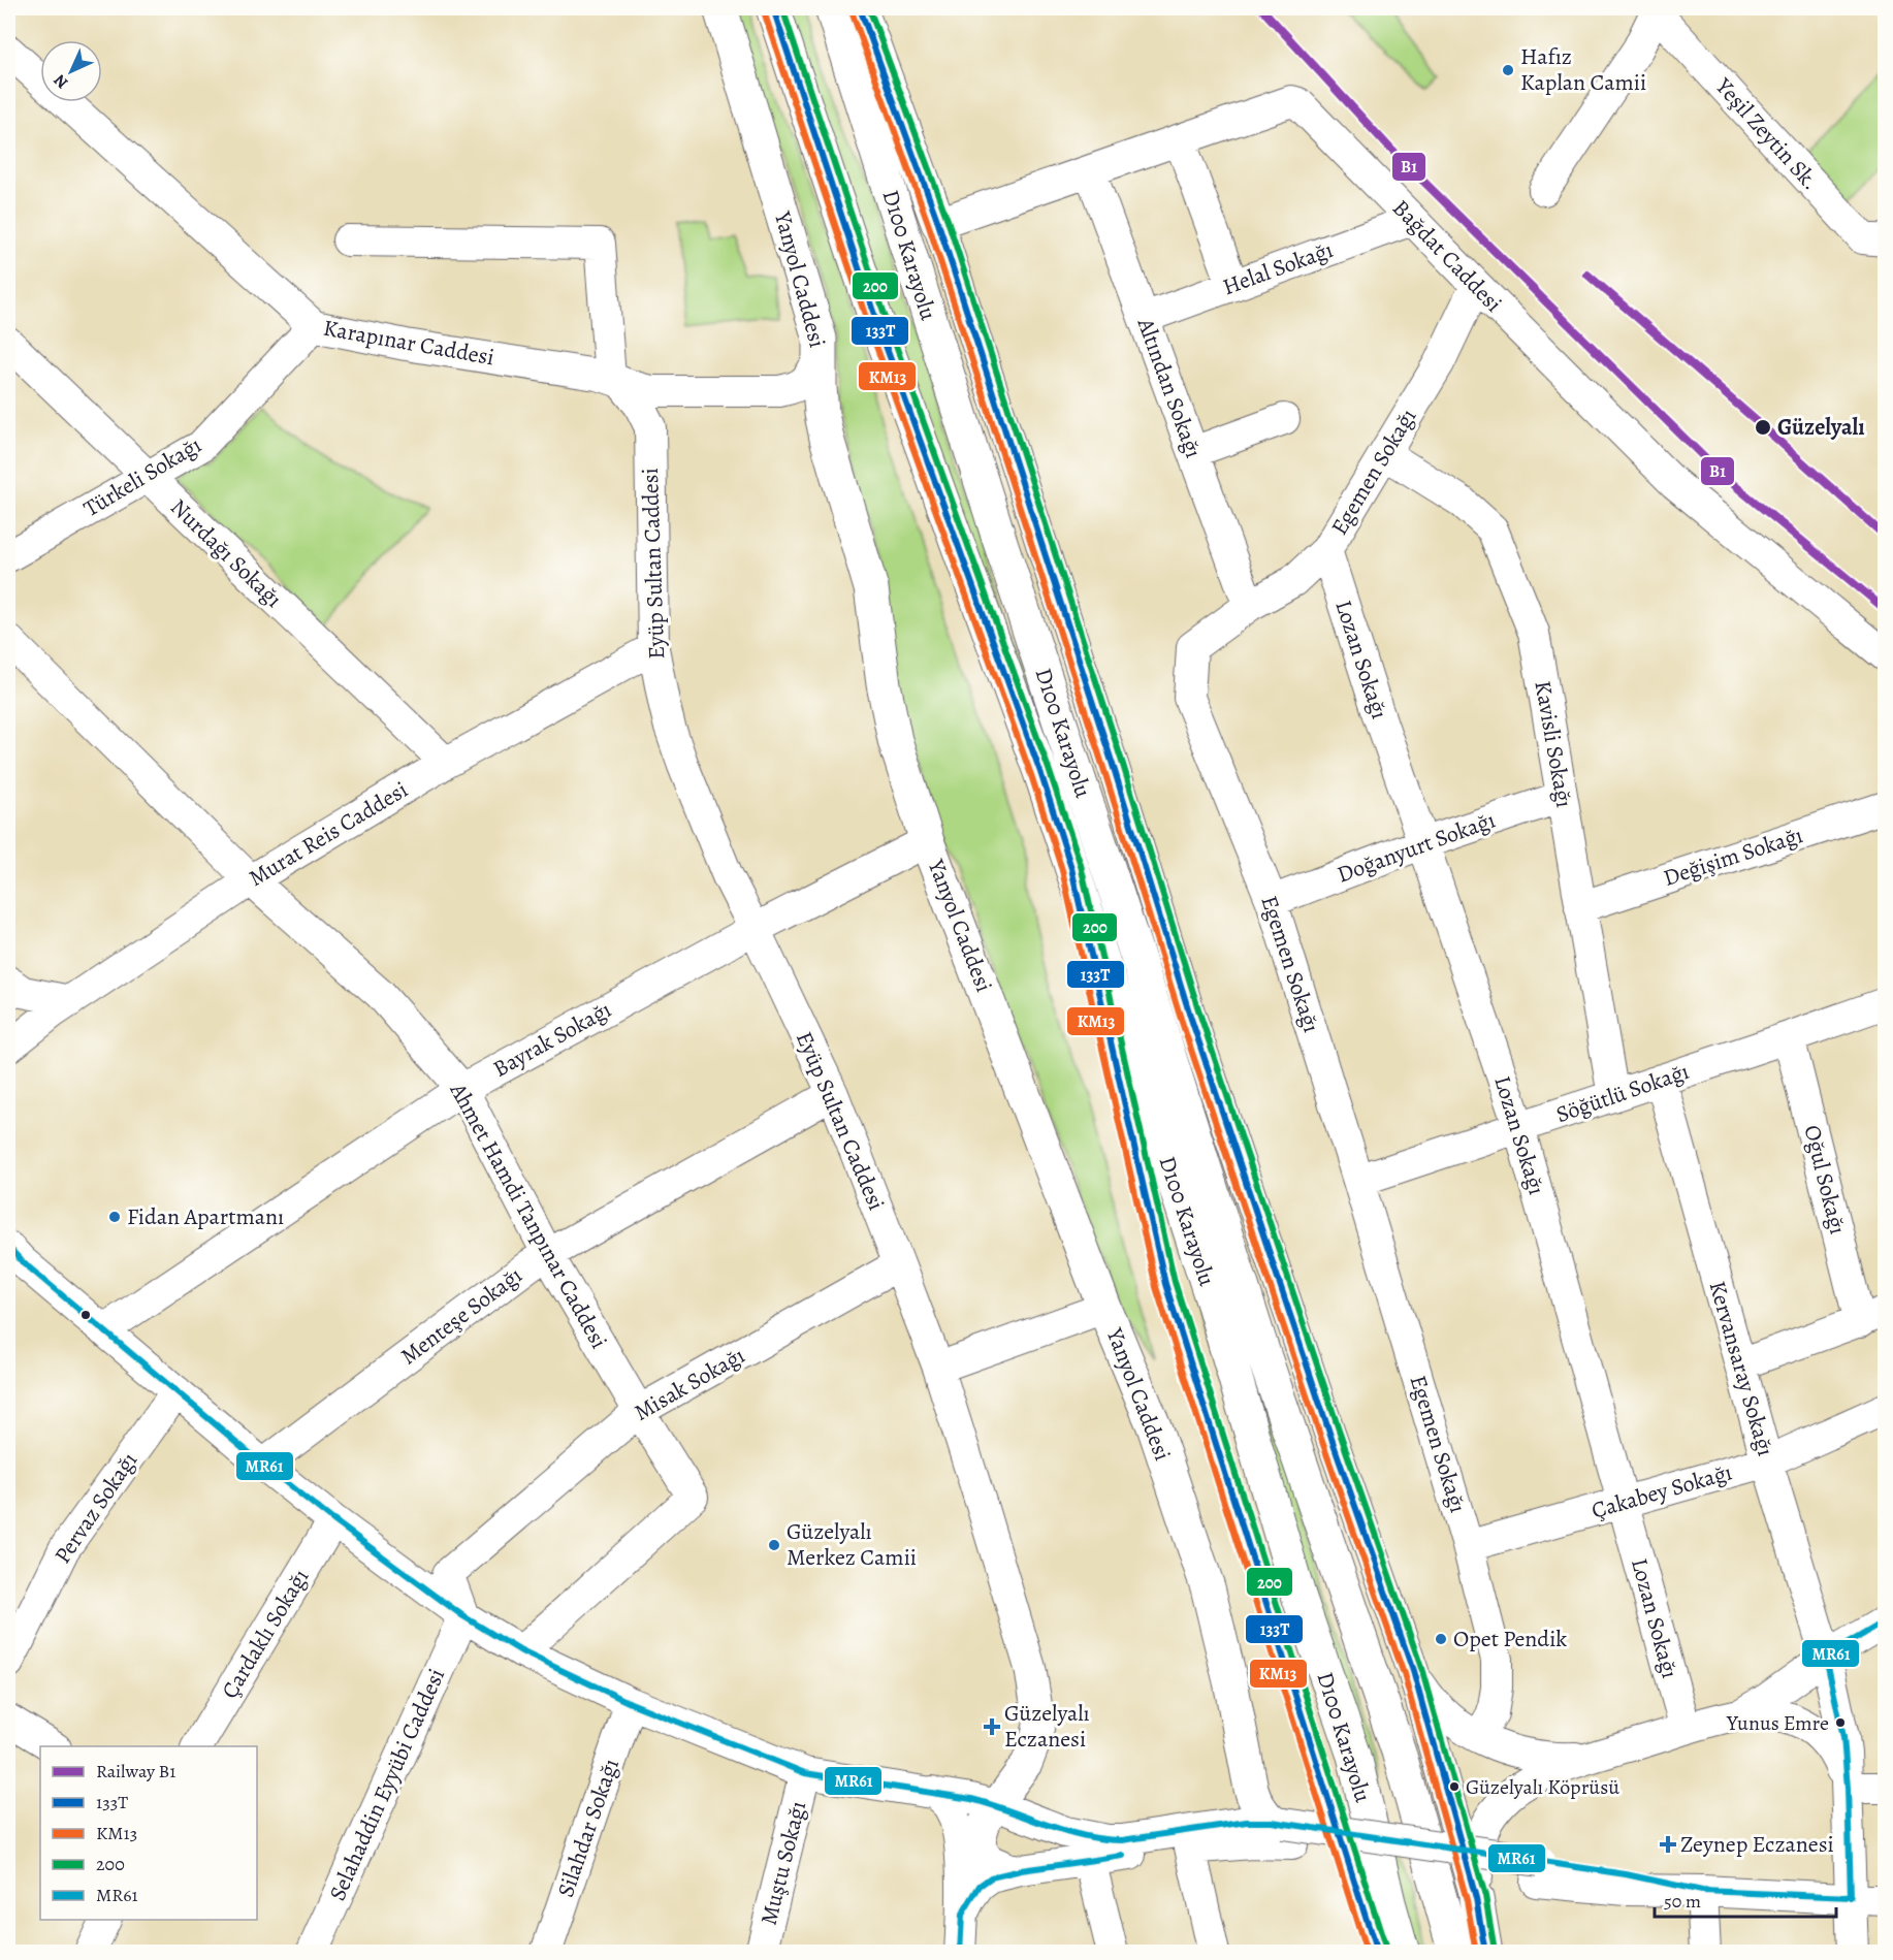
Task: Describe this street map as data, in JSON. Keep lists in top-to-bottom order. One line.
{"streets":{"main road":["D100 Karayolu","Yanyol Caddesi"],"street":["Yeşil Zeytin Sk.","Bağdat Caddesi","Helal Sokağı","Karapınar Caddesi","Altından Sokağı","Egemen Sokağı","Türkeli Sokağı","Nurdağı Sokağı","Eyüp Sultan Caddesi","Lozan Sokağı","Kavisli Sokağı","Murat Reis Caddesi","Doğanyurt Sokağı","Değişim Sokağı","Bayrak Sokağı","Söğütlü Sokağı","Oğul Sokağı","Ahmet Hamdi Tanpınar Caddesi","Menteşe Sokağı","Kervansaray Sokağı","Misak Sokağı","Çakabey Sokağı","Pervaz Sokağı","Çardaklı Sokağı","Selahaddin Eyyübi Caddesi","Silahdar Sokağı","Muştu Sokağı"]},"crossings":[["Bağdat Caddesi","Helal Sokağı"],["Bağdat Caddesi","Altından Sokağı"],["Bağdat Caddesi","Egemen Sokağı"],["Helal Sokağı","Altından Sokağı"],["Yanyol Caddesi","Karapınar Caddesi"],["Yanyol Caddesi","Bayrak Sokağı"],["Karapınar Caddesi","Türkeli Sokağı"],["Altından Sokağı","Egemen Sokağı"],["Egemen Sokağı","Lozan Sokağı"],["Egemen Sokağı","Kavisli Sokağı"],["Egemen Sokağı","Doğanyurt Sokağı"],["Egemen Sokağı","Söğütlü Sokağı"],["Egemen Sokağı","Çakabey Sokağı"],["Türkeli Sokağı","Nurdağı Sokağı"],["Nurdağı Sokağı","Murat Reis Caddesi"],["Eyüp Sultan Caddesi","Murat Reis Caddesi"],["Eyüp Sultan Caddesi","Bayrak Sokağı"],["Eyüp Sultan Caddesi","Menteşe Sokağı"],["Eyüp Sultan Caddesi","Misak Sokağı"],["Lozan Sokağı","Doğanyurt Sokağı"],["Lozan Sokağı","Söğütlü Sokağı"],["Lozan Sokağı","Çakabey Sokağı"],["Kavisli Sokağı","Doğanyurt Sokağı"],["Kavisli Sokağı","Değişim Sokağı"],["Kavisli Sokağı","Söğütlü Sokağı"],["Murat Reis Caddesi","Ahmet Hamdi Tanpınar Caddesi"],["Bayrak Sokağı","Ahmet Hamdi Tanpınar Caddesi"],["Söğütlü Sokağı","Oğul Sokağı"],["Söğütlü Sokağı","Kervansaray Sokağı"],["Ahmet Hamdi Tanpınar Caddesi","Menteşe Sokağı"],["Ahmet Hamdi Tanpınar Caddesi","Misak Sokağı"],["Kervansaray Sokağı","Çakabey Sokağı"],["Misak Sokağı","Selahaddin Eyyübi Caddesi"]],"places":{"other":["Hafız Kaplan Camii","Güzelyalı","Fidan Apartmanı","Güzelyalı Merkez Camii","Opet Pendik","Yunus Emre","Güzelyalı Köprüsü"],"health":["Güzelyalı Eczanesi","Zeynep Eczanesi"]},"lines":["rail line B1","transit line 133T","transit line 200","transit line KM13","transit line MR61"],"legend":["Railway B1","133T","KM13","200","MR61"],"scale_bar":"50 m","north":"bottom left"}
